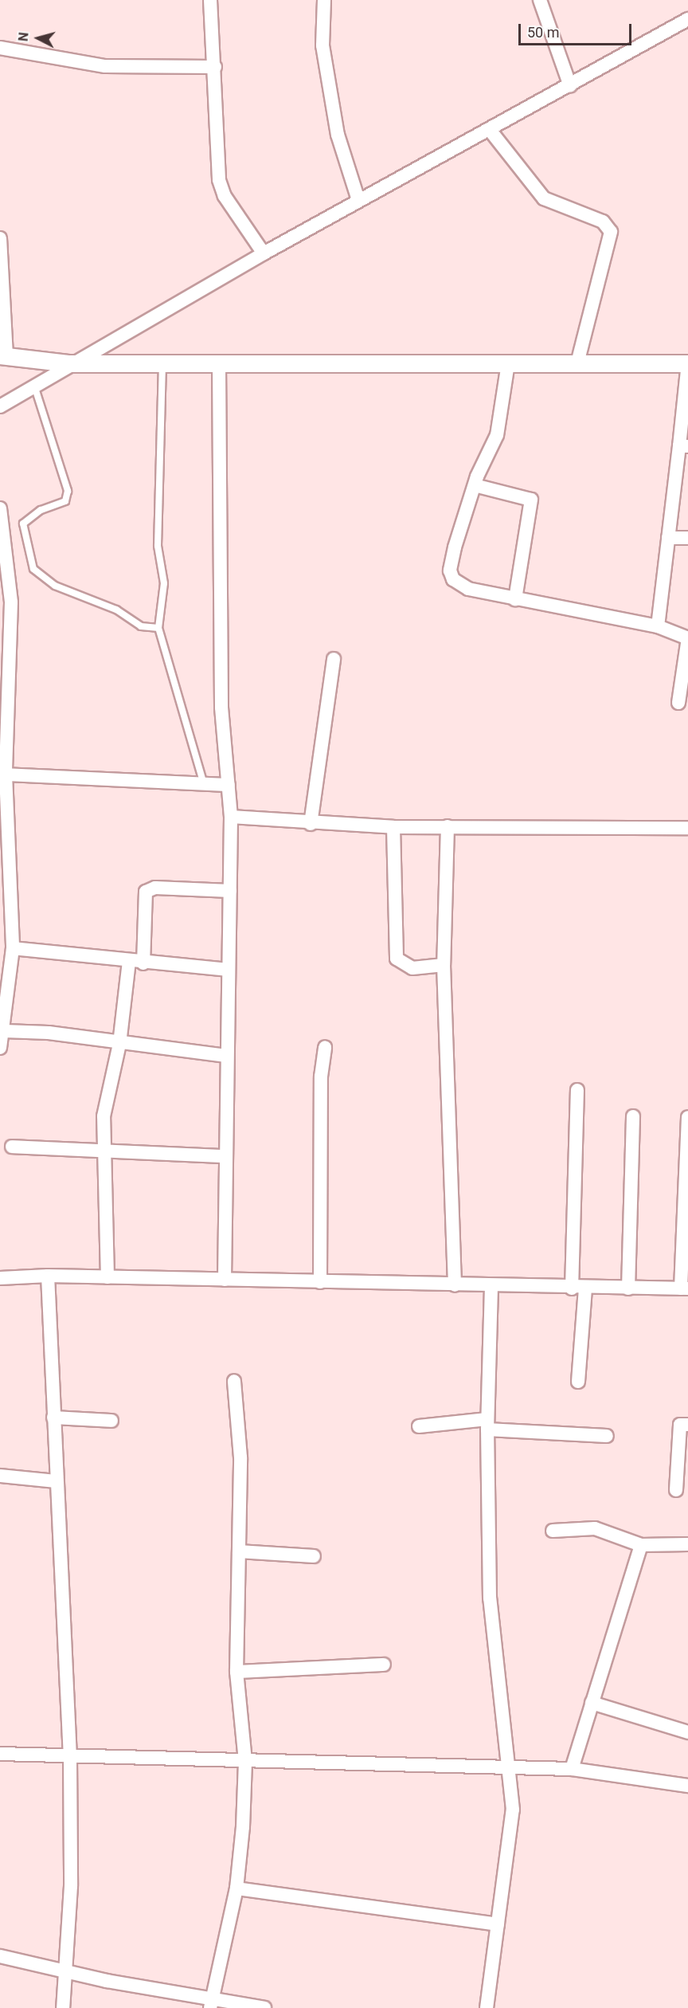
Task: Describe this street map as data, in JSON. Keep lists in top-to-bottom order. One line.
{"scale_bar":"50 m","north":"left"}
